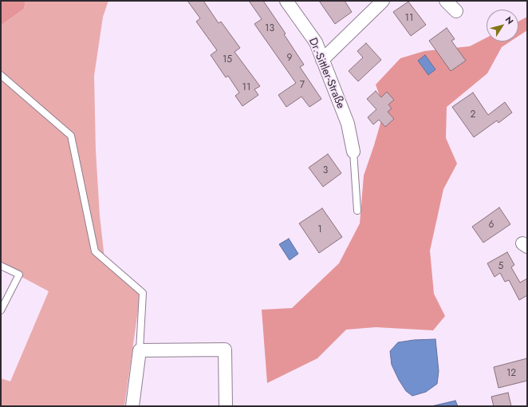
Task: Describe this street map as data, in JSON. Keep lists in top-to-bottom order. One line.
{"streets":{"street":["Dr.-Sittler-Straße"]},"house_numbers":["11","13","9","15","7","11","2","3","6","1","5","12"],"north":"top right"}
